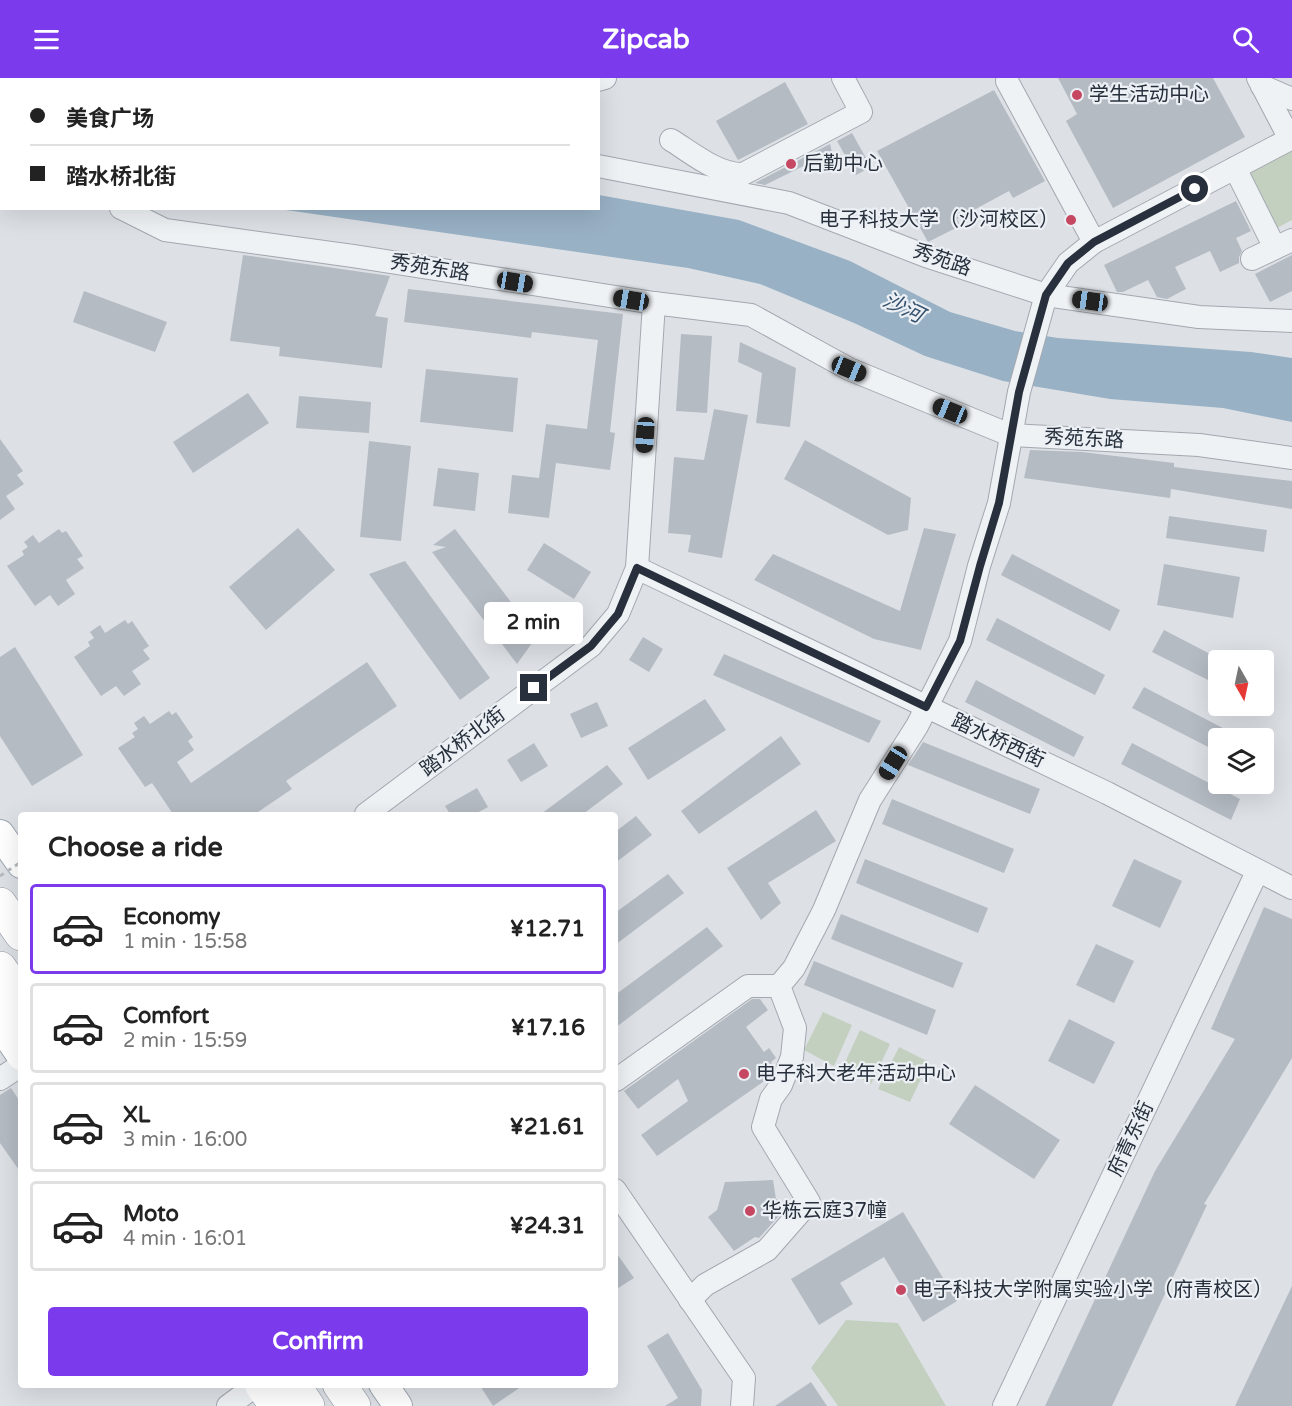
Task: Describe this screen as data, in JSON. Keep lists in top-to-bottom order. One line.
{"streets":{"street":["秀苑路","秀苑东路","踏水桥西街","踏水桥北街","府青东街"]},"crossings":[["秀苑东路","踏水桥北街"],["踏水桥西街","踏水桥北街"],["踏水桥西街","府青东街"]],"water":["沙河"],"places":["学生活动中心","后勤中心","电子科技大学（沙河校区）","电子科大老年活动中心","华栋云庭37幢","电子科技大学附属实验小学（府青校区）"],"north":"bottom","page":{"header":"Zipcab","banner":["美食广场","踏水桥北街"],"bubble":"2 min","heading":"Choose a ride","list":[{"name":"Economy","note":"1 min · 15:58","value":"¥12.71"},{"name":"Comfort","note":"2 min · 15:59","value":"¥17.16"},{"name":"XL","note":"3 min · 16:00","value":"¥21.61"},{"name":"Moto","note":"4 min · 16:01","value":"¥24.31"}],"buttons":"Confirm"}}
